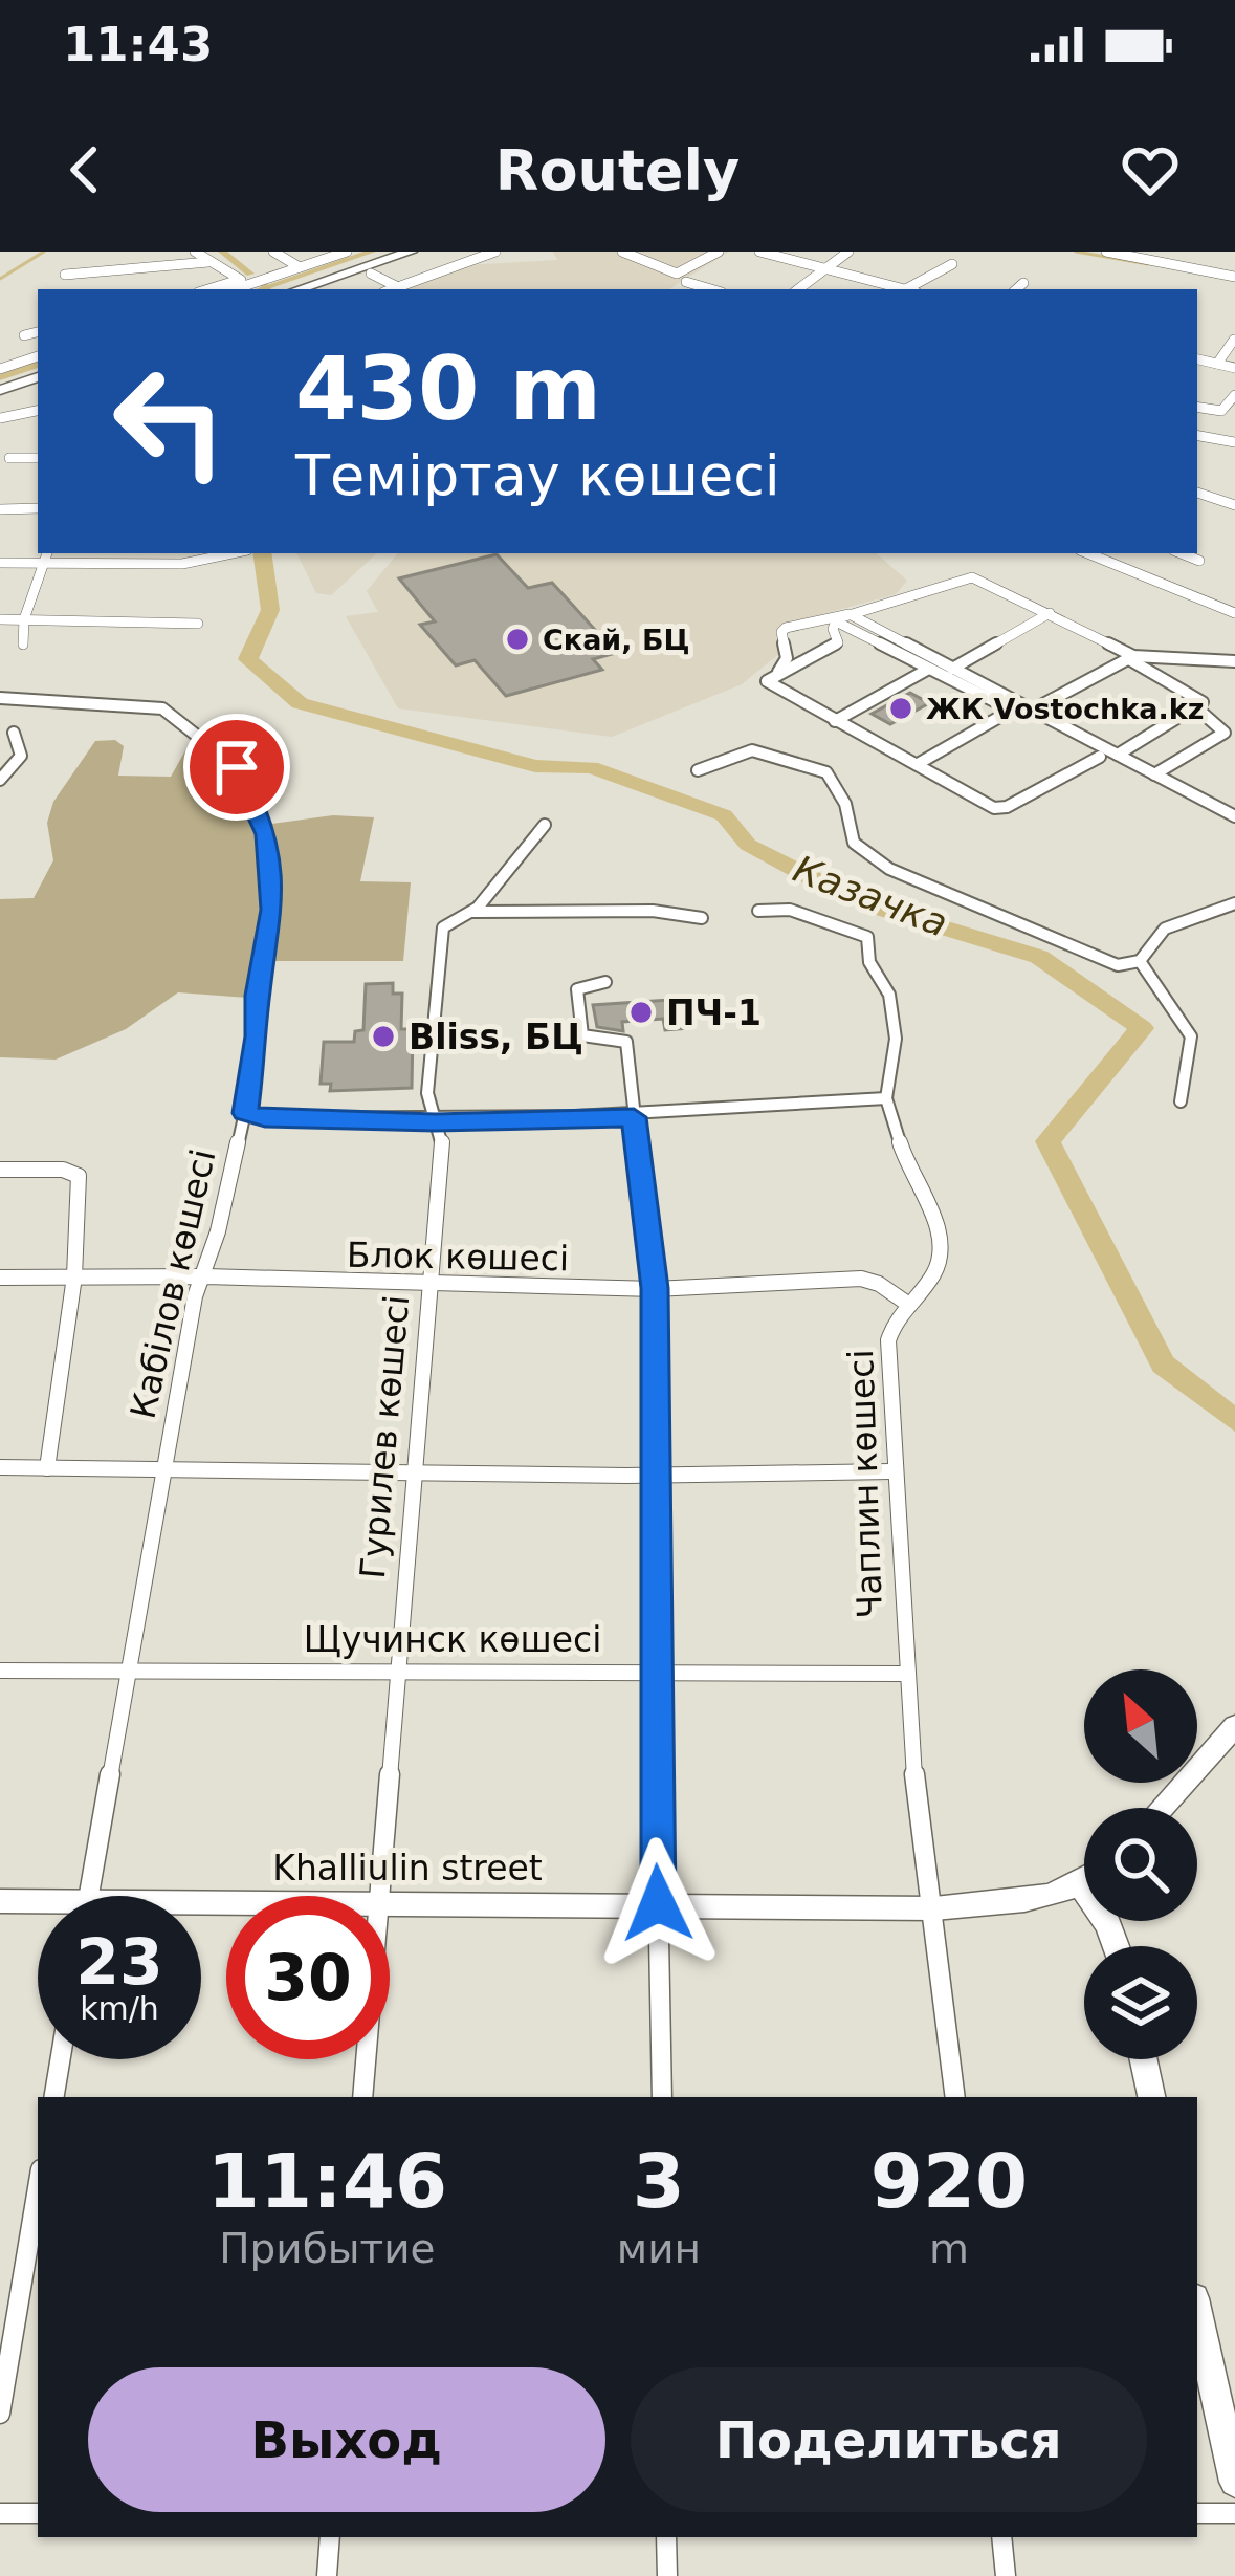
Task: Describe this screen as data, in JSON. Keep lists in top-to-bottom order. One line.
{"streets":{"main road":["Khalliulin street"],"street":["Блок көшесі","Кабілов көшесі","Гурилев көшесі","Чаплин көшесі","Щучинск көшесі"]},"crossings":[["Блок көшесі","Кабілов көшесі"],["Блок көшесі","Гурилев көшесі"],["Блок көшесі","Чаплин көшесі"],["Кабілов көшесі","Щучинск көшесі"],["Гурилев көшесі","Щучинск көшесі"],["Чаплин көшесі","Щучинск көшесі"],["Чаплин көшесі","Khalliulin street"]],"water":["Казачка"],"places":["Скай, БЦ","ЖК Vostochka.kz","ПЧ-1","Bliss, БЦ"],"north":"top left","page":{"status":"11:43","header":"Routely","turn":["430 m","Теміртау көшесі"],"speed":"23 km/h","limit":"30","eta":["11:46","Прибытие","3","мин","920","m"],"buttons":["Выход","Поделиться"]}}
